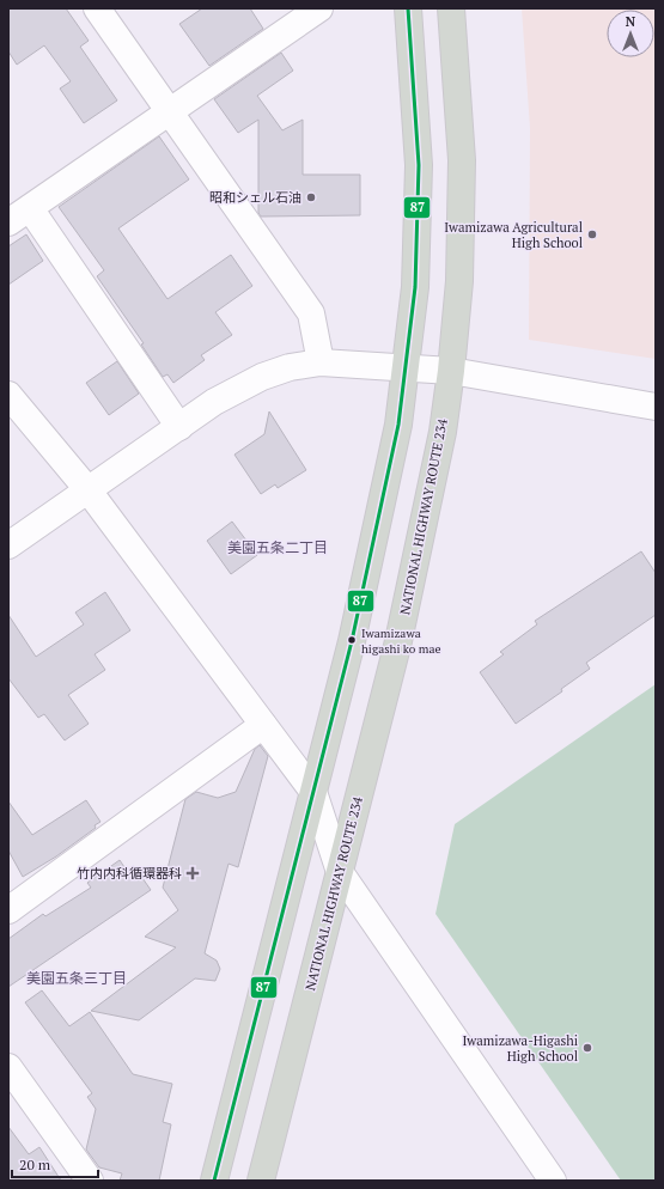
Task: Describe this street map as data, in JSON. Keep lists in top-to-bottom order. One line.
{"streets":{"highway":["NATIONAL HIGHWAY ROUTE 234"]},"districts":["美園五条二丁目","美園五条三丁目"],"places":{"other":["昭和シェル石油","Iwamizawa Agricultural High School","Iwamizawa higashi ko mae","Iwamizawa-Higashi High School"],"health":["竹内内科循環器科"]},"lines":["transit line 87"],"scale_bar":"20 m","north":"top"}
